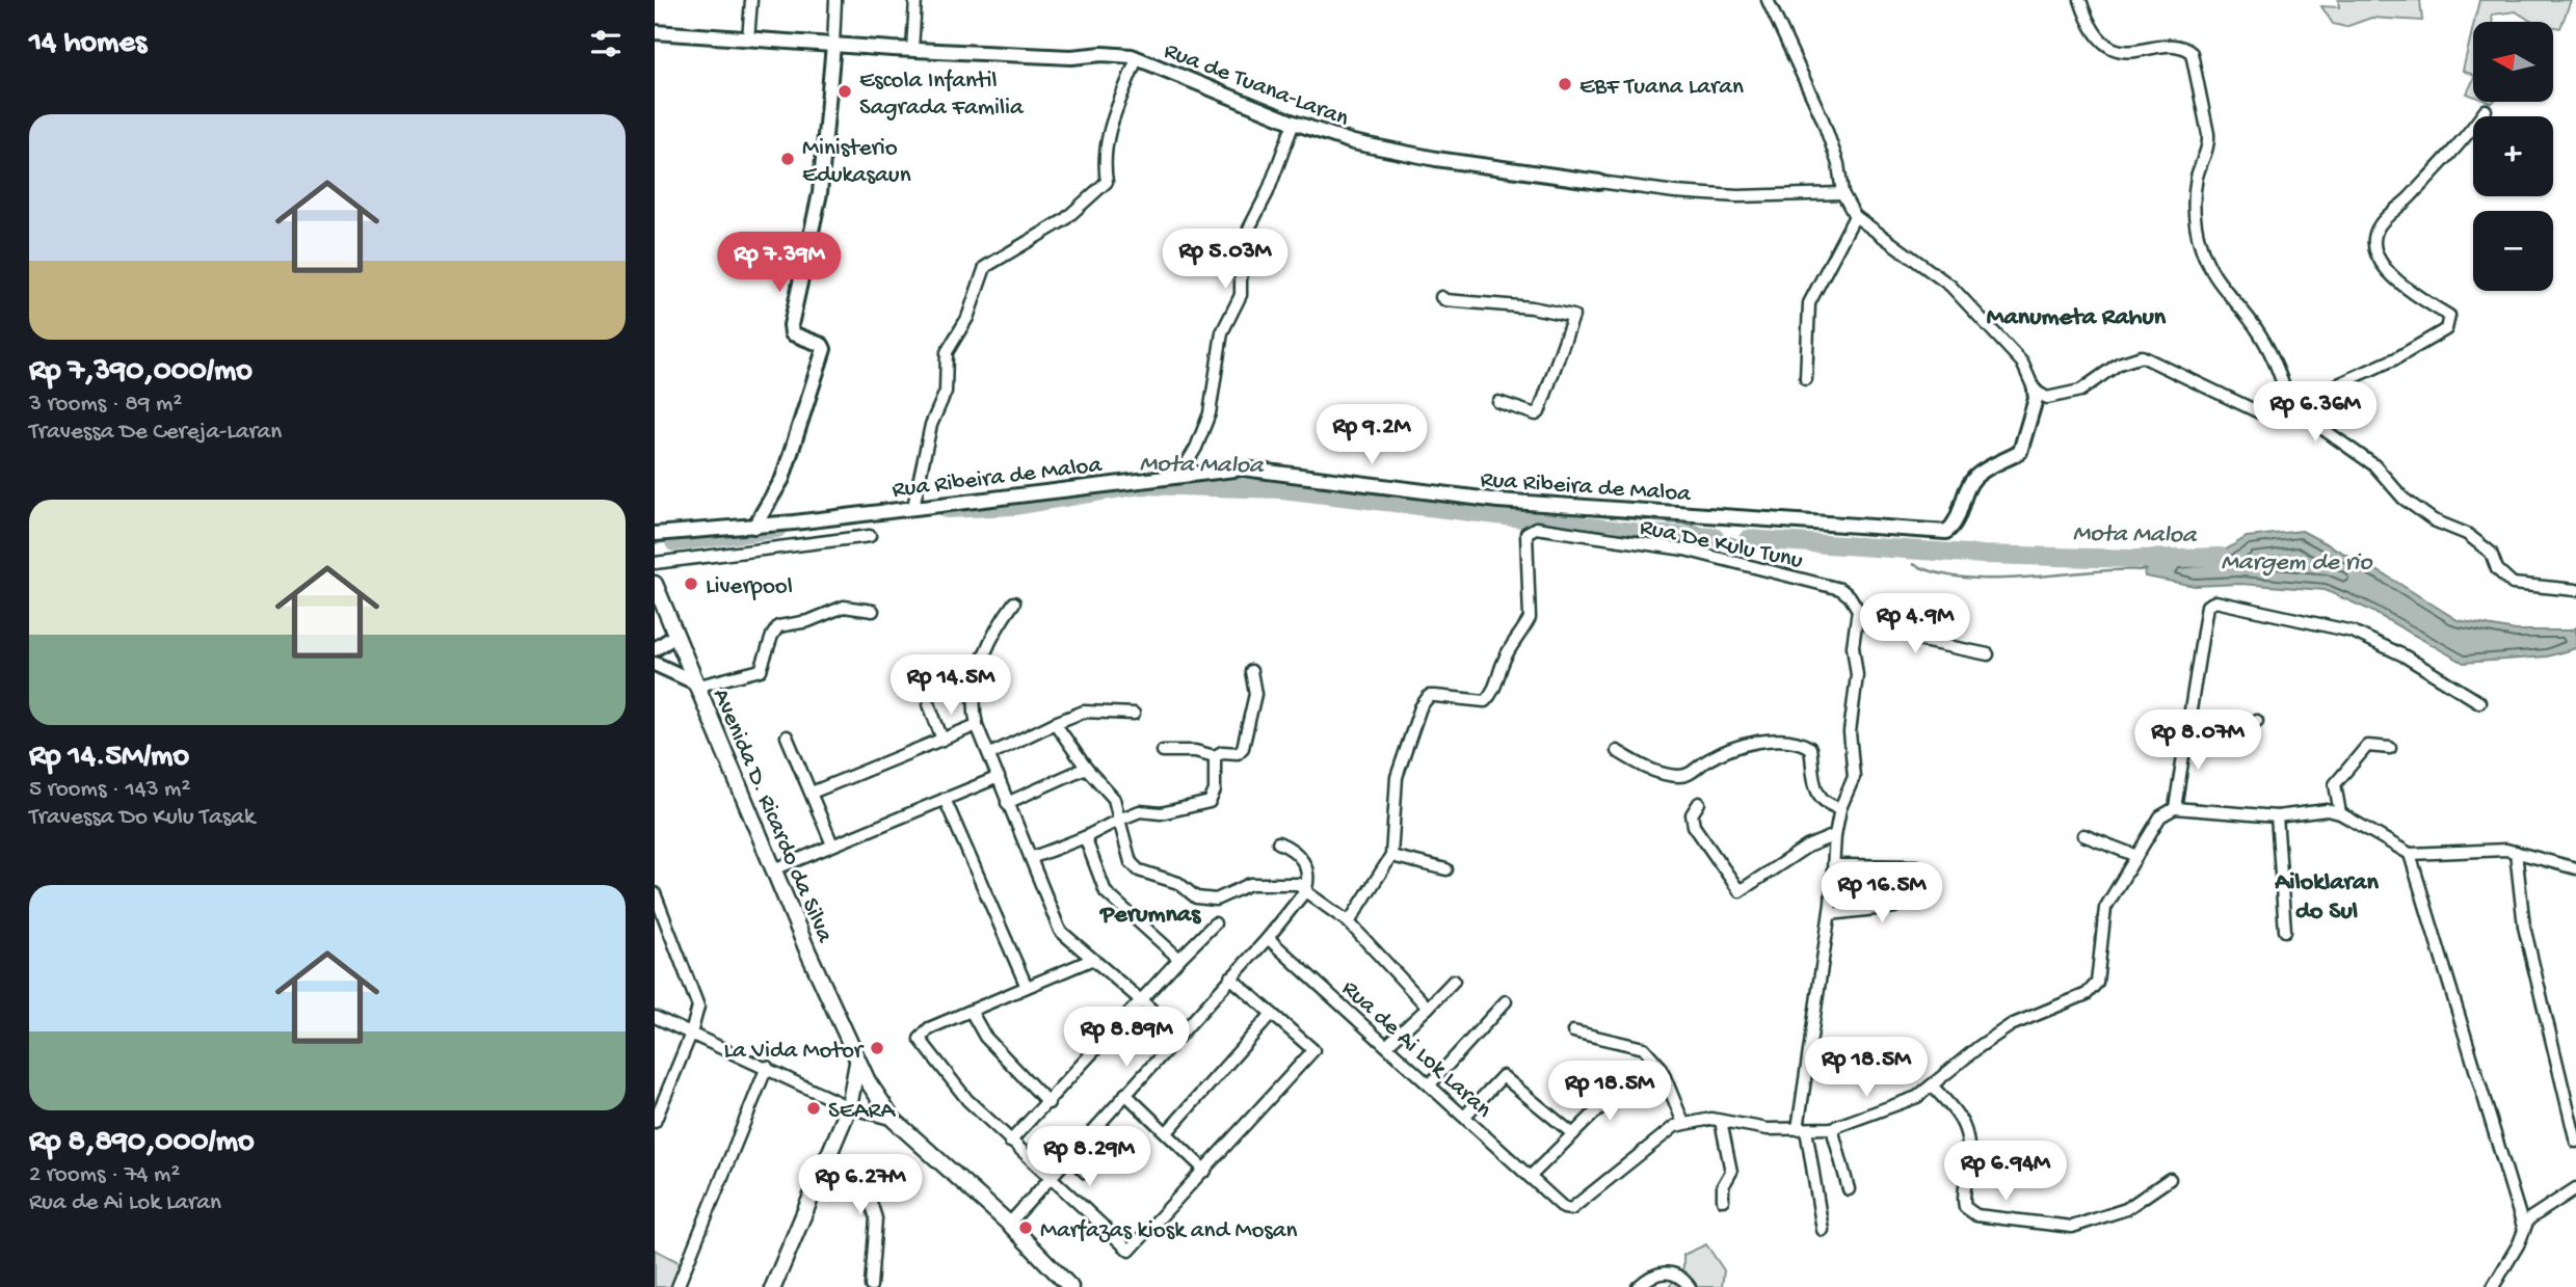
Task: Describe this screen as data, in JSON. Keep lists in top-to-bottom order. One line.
{"streets":{"main road":["Avenida D. Ricardo da Silva"],"street":["Rua de Tuana-Laran","Rua Ribeira de Maloa","Rua De Kulu Tunu","Rua de Ai Lok Laran"]},"districts":["Manumeta Rahun","Ailoklaran do Sul","Perumnas"],"water":["Mota Maloa","Margem de rio"],"places":["EBF Tuana Laran","Escola Infantil Sagrada Familia","Ministerio Edukasaun","Liverpool","La Vida Motor","SEARA","Marfazas kiosk and Mosan"],"north":"left","page":{"heading":"14 homes","map_buttons":["+","−"],"list":[{"name":"Rp 7,390,000/mo","note":"3 rooms · 89 m² · Travessa De Cereja-Laran"},{"name":"Rp 14.5M/mo","note":"5 rooms · 143 m² · Travessa Do Kulu Tasak"},{"name":"Rp 8,890,000/mo","note":"2 rooms · 74 m² · Rua de Ai Lok Laran"}],"price":["Rp 5.03M","Rp 7.39M","Rp 6.36M","Rp 9.2M","Rp 4.9M","Rp 14.5M","Rp 8.07M","Rp 16.5M","Rp 8.89M","Rp 18.5M","Rp 18.5M","Rp 8.29M","Rp 6.94M","Rp 6.27M"]}}
